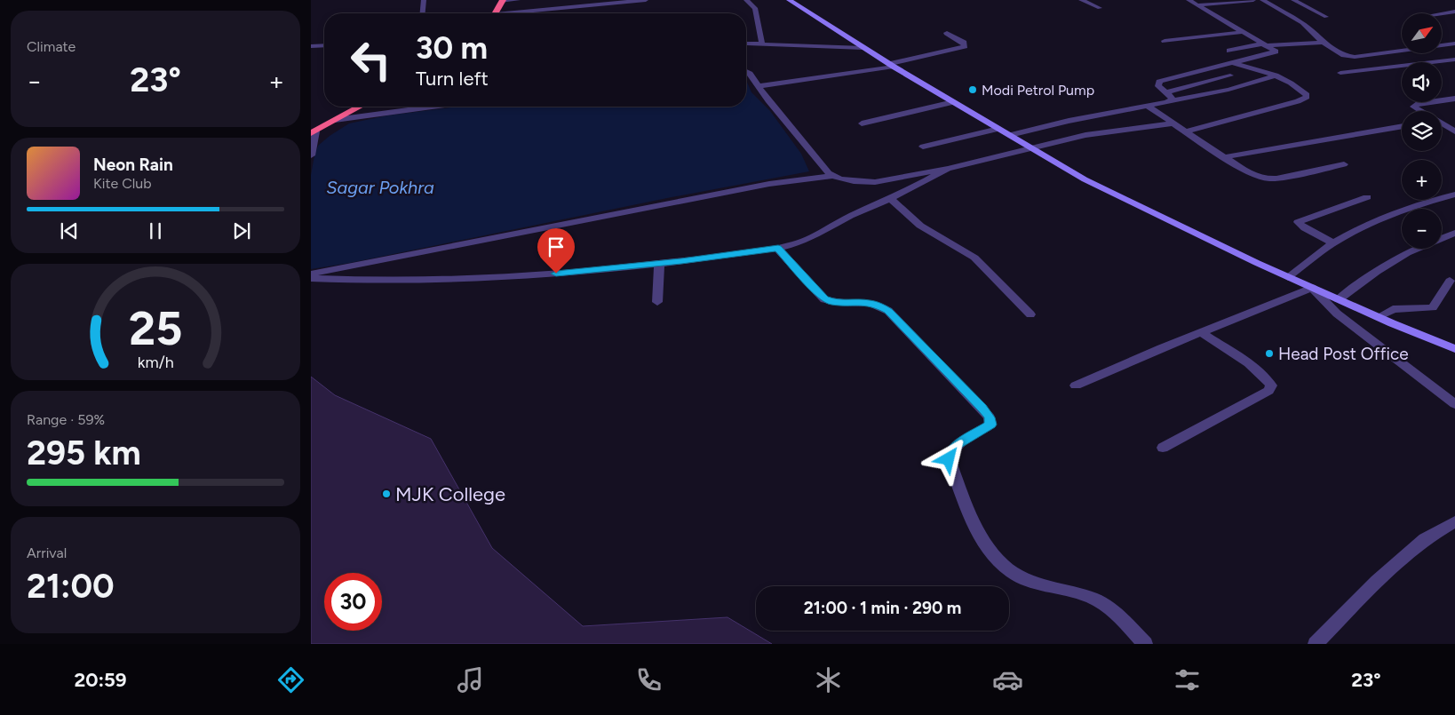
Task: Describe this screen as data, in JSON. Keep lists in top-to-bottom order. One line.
{"water":["Sagar Pokhra"],"places":["Modi Petrol Pump","Head Post Office","MJK College"],"north":"top right","page":{"tile":["Climate",["Range · 59%","295 km"],["Arrival","21:00"]],"map_buttons":["+","−"],"turn":["30 m","Turn left"],"heat":["−","23°","+"],"song":["Neon Rain","Kite Club"],"limit":"30","trip":"21:00 · 1 min · 290 m","tabs":["20:59","23°"],"gauge":["25","km/h"]}}
